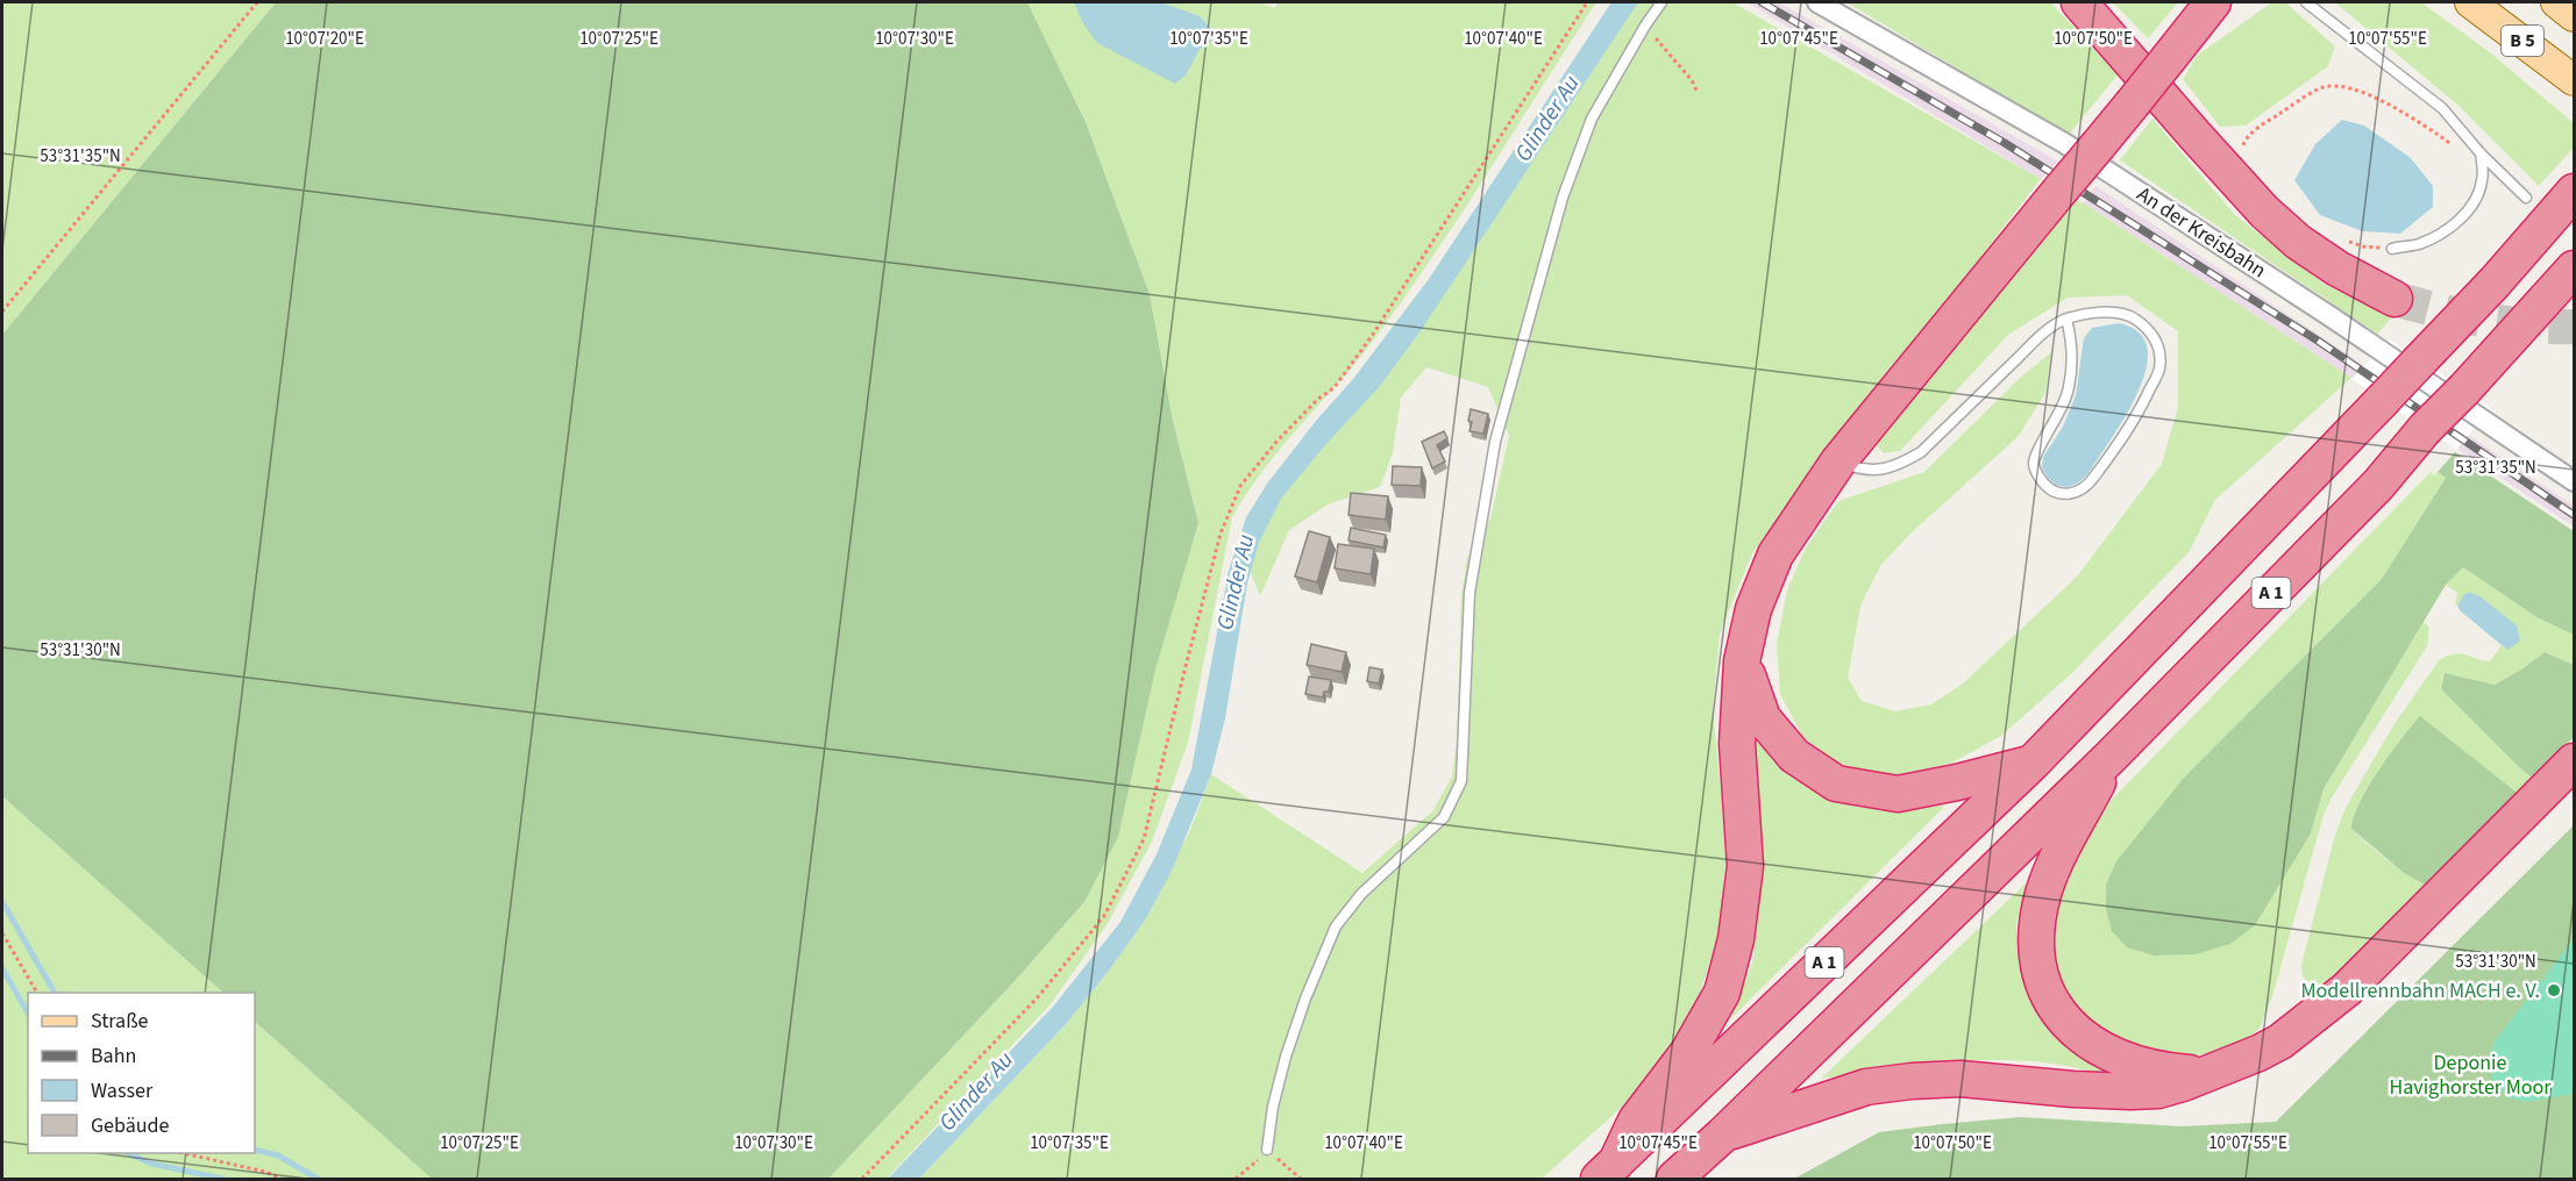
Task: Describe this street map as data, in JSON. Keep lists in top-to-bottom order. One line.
{"streets":{"highway":["A 1"],"main road":["B 5"],"street":["An der Kreisbahn"]},"water":["Glinder Au"],"parks":["Deponie Havighorster Moor"],"places":["Modellrennbahn MACH e. V."],"legend":["Straße","Bahn","Wasser","Gebäude"],"coordinates":["10°07'20\"E","10°07'25\"E","10°07'30\"E","10°07'35\"E","10°07'40\"E","10°07'45\"E","10°07'50\"E","10°07'55\"E","53°31'35\"N","53°31'30\"N"]}
